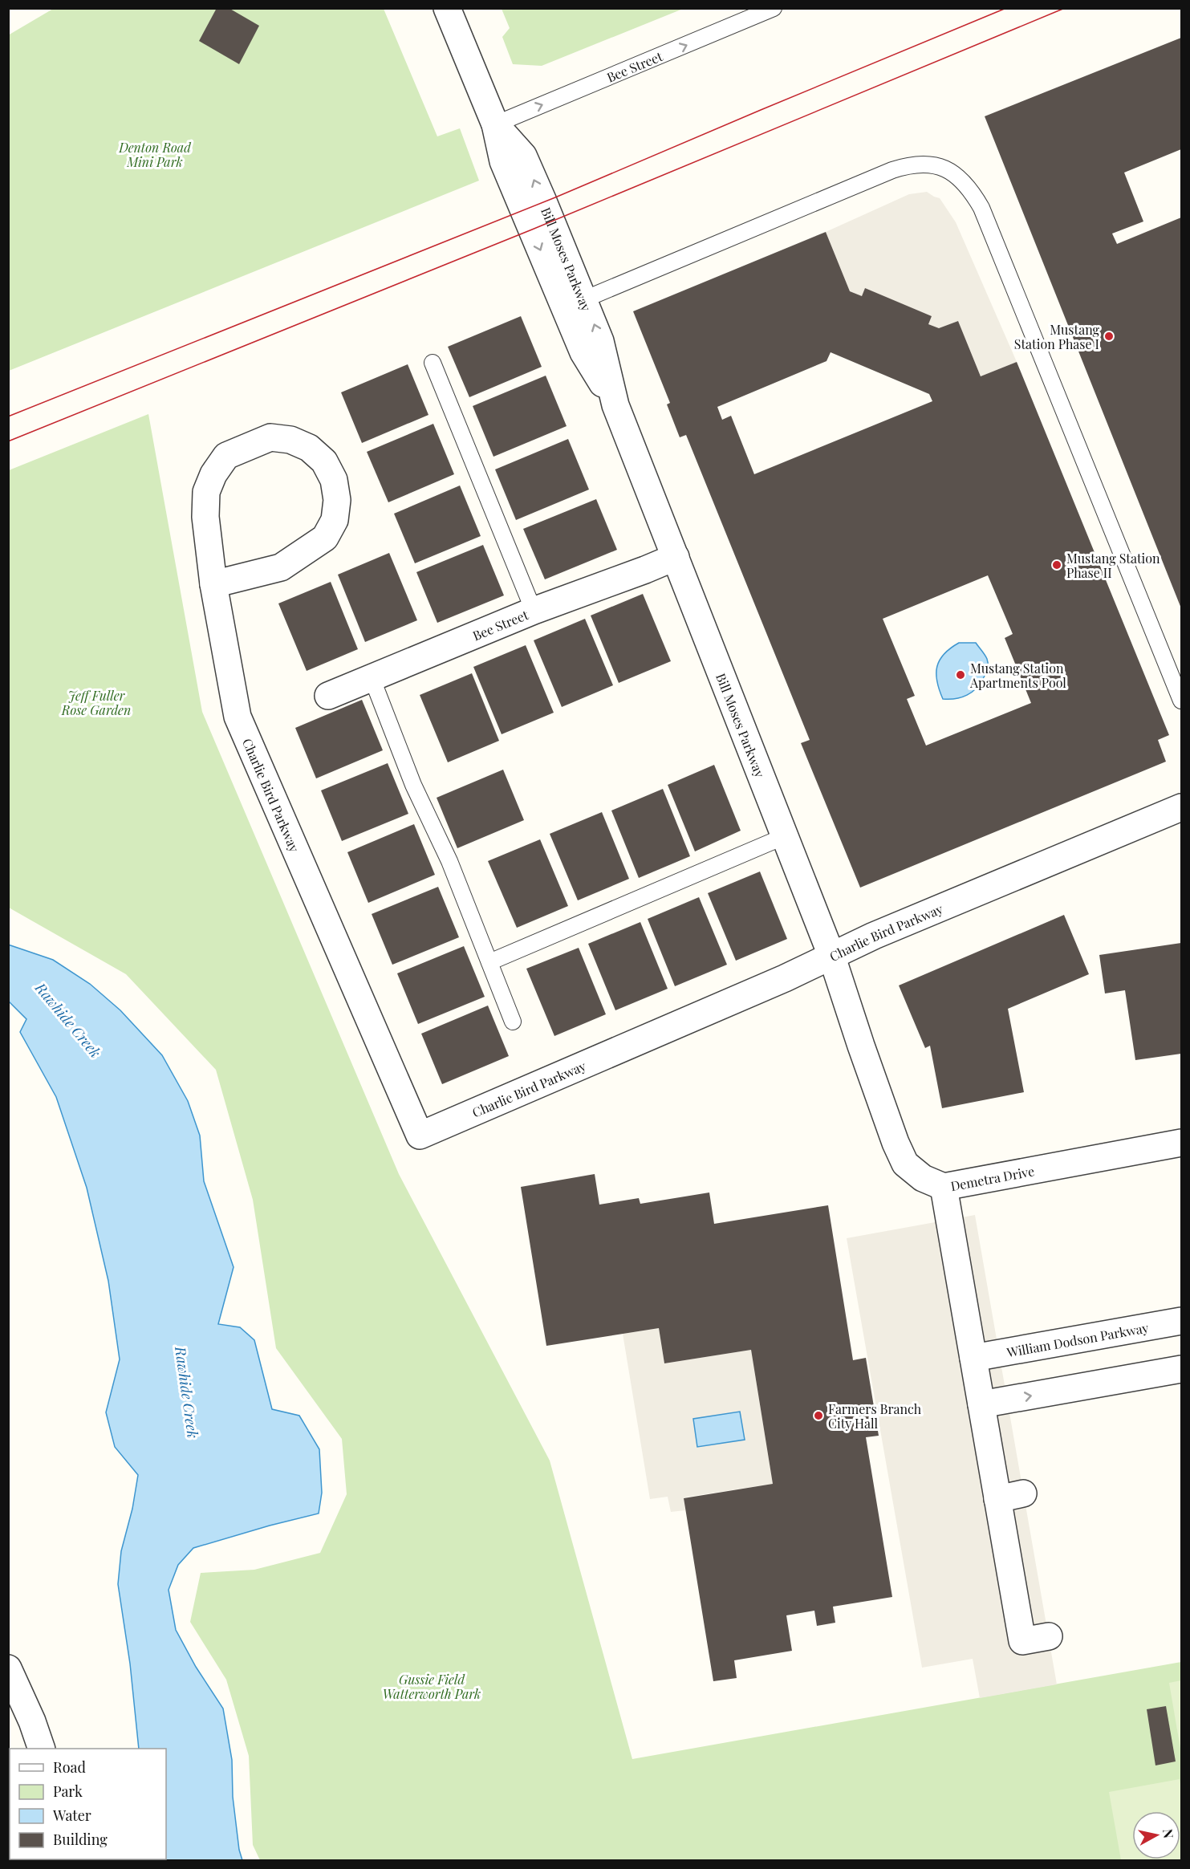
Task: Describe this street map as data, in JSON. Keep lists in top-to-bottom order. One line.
{"streets":{"street":["Bee Street","Bill Moses Parkway","Charlie Bird Parkway","Demetra Drive","William Dodson Parkway"]},"crossings":[["Bee Street","Bill Moses Parkway"],["Bill Moses Parkway","Charlie Bird Parkway"],["Bill Moses Parkway","Demetra Drive"]],"one_way":["Bee Street"],"water":["Rawhide Creek"],"parks":["Denton Road Mini Park","Jeff Fuller Rose Garden","Gussie Field Watterworth Park"],"places":["Mustang Station Phase I","Mustang Station Phase II","Mustang Station Apartments Pool","Farmers Branch City Hall"],"legend":["Road","Park","Water","Building"],"north":"right"}
